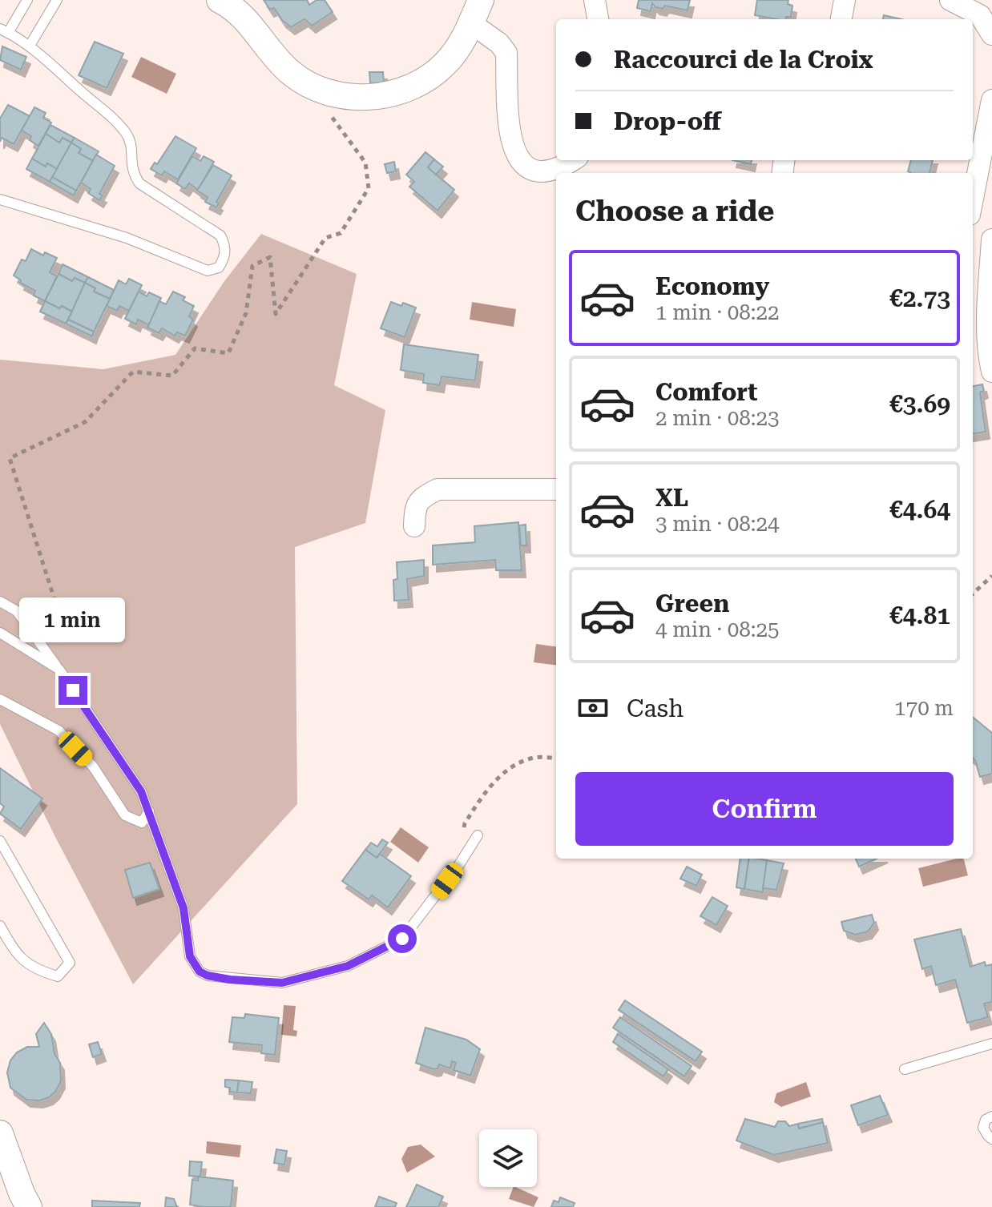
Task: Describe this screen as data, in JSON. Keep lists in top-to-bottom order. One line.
{"page":{"banner":["Raccourci de la Croix","Drop-off"],"heading":"Choose a ride","list":[{"name":"Economy","note":"1 min · 08:22","value":"€2.73"},{"name":"Comfort","note":"2 min · 08:23","value":"€3.69"},{"name":"XL","note":"3 min · 08:24","value":"€4.64"},{"name":"Green","note":"4 min · 08:25","value":"€4.81"}],"bubble":"1 min","pay":["Cash","170 m"],"buttons":"Confirm"}}
